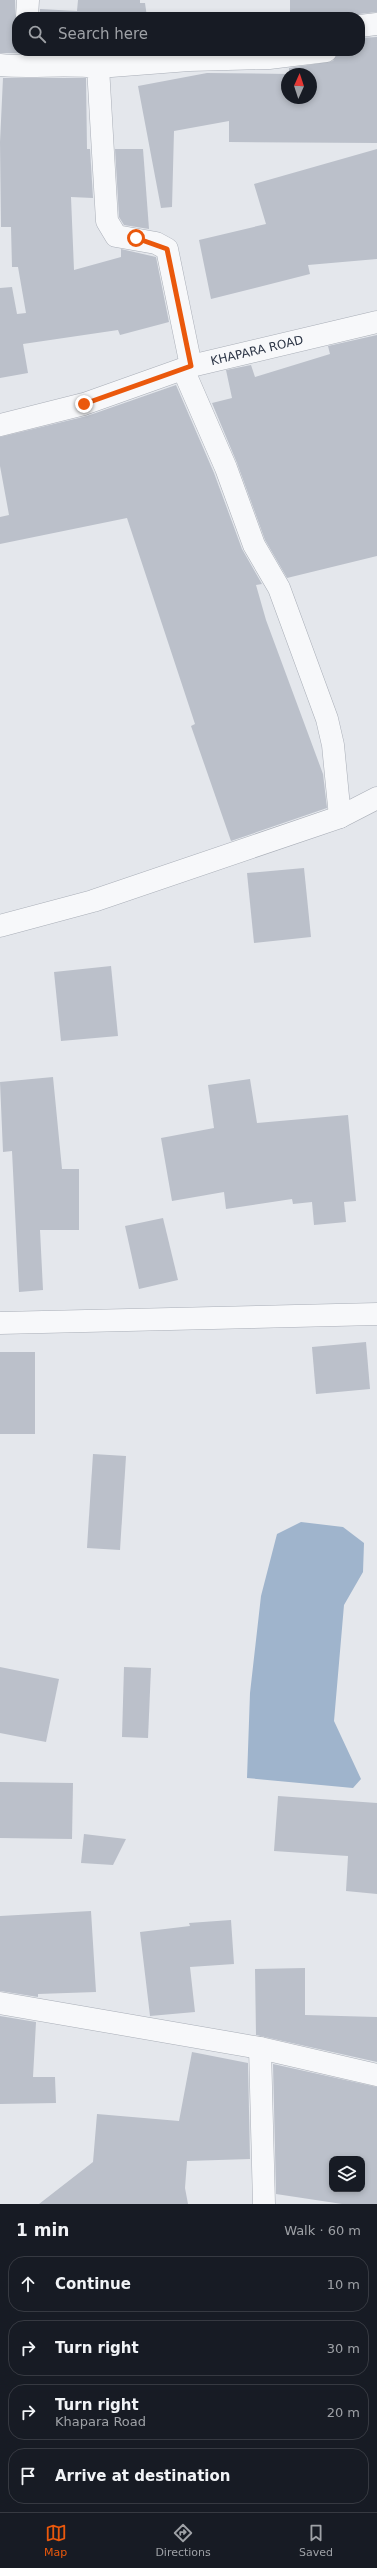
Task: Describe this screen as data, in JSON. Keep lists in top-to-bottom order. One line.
{"streets":{"street":["KHAPARA ROAD"]},"north":"top","page":{"search":"Search here","heading":["1 min","Walk · 60 m"],"list":[["Continue","10 m"],["Turn right","30 m"],["Turn right","Khapara Road","20 m"],"Arrive at destination"],"nav":["Map","Directions","Saved"]}}
